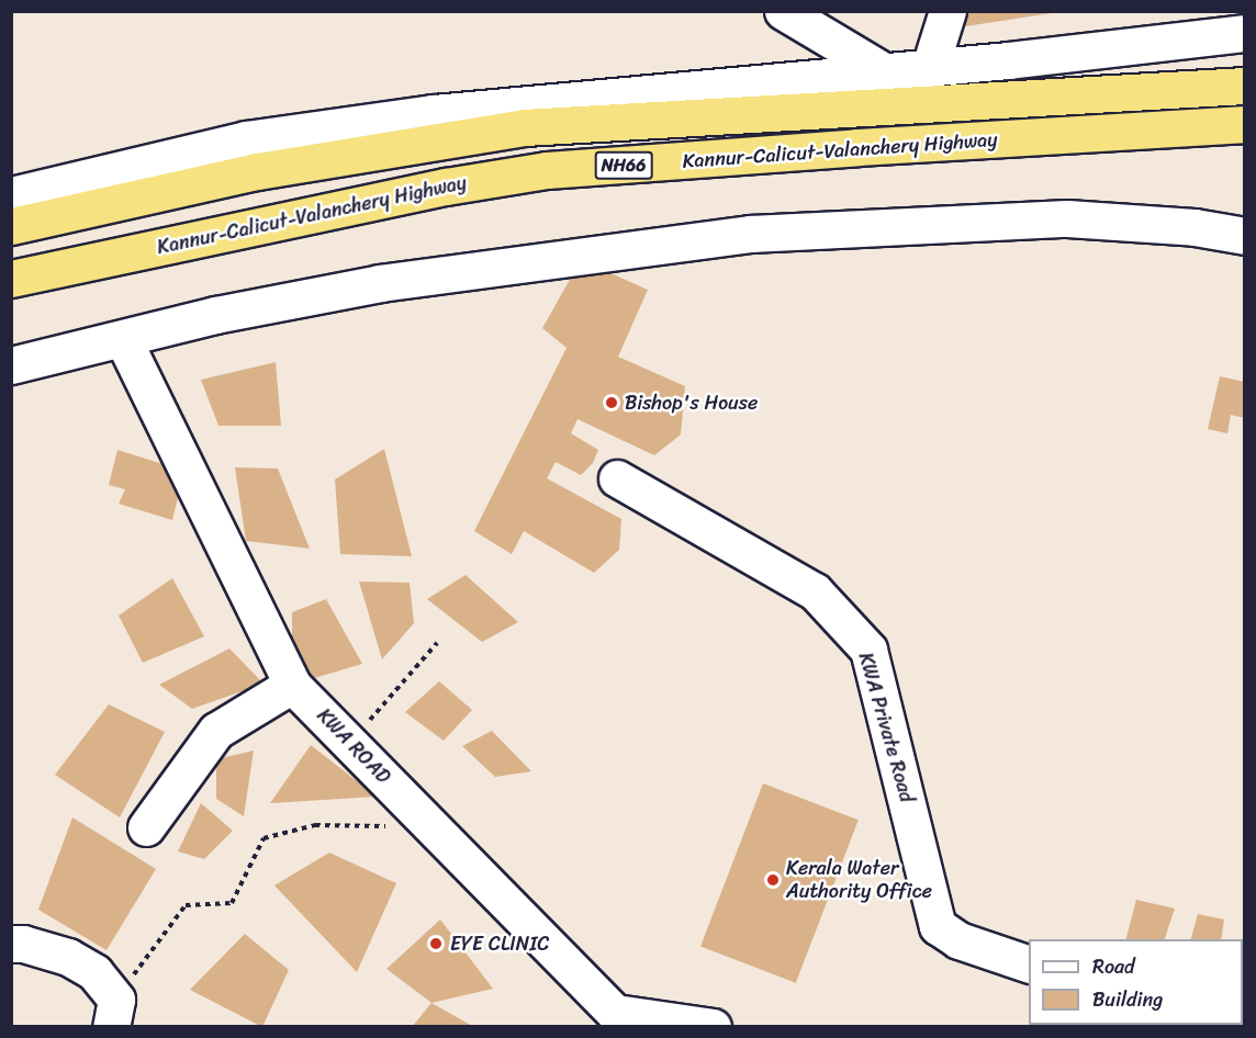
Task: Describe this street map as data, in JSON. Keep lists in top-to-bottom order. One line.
{"streets":{"highway":["Kannur-Calicut-Valanchery Highway","NH66"],"street":["KWA Private Road","KWA ROAD"]},"places":["Bishop's House","Kerala Water Authority Office","EYE CLINIC"],"legend":["Road","Building"]}
